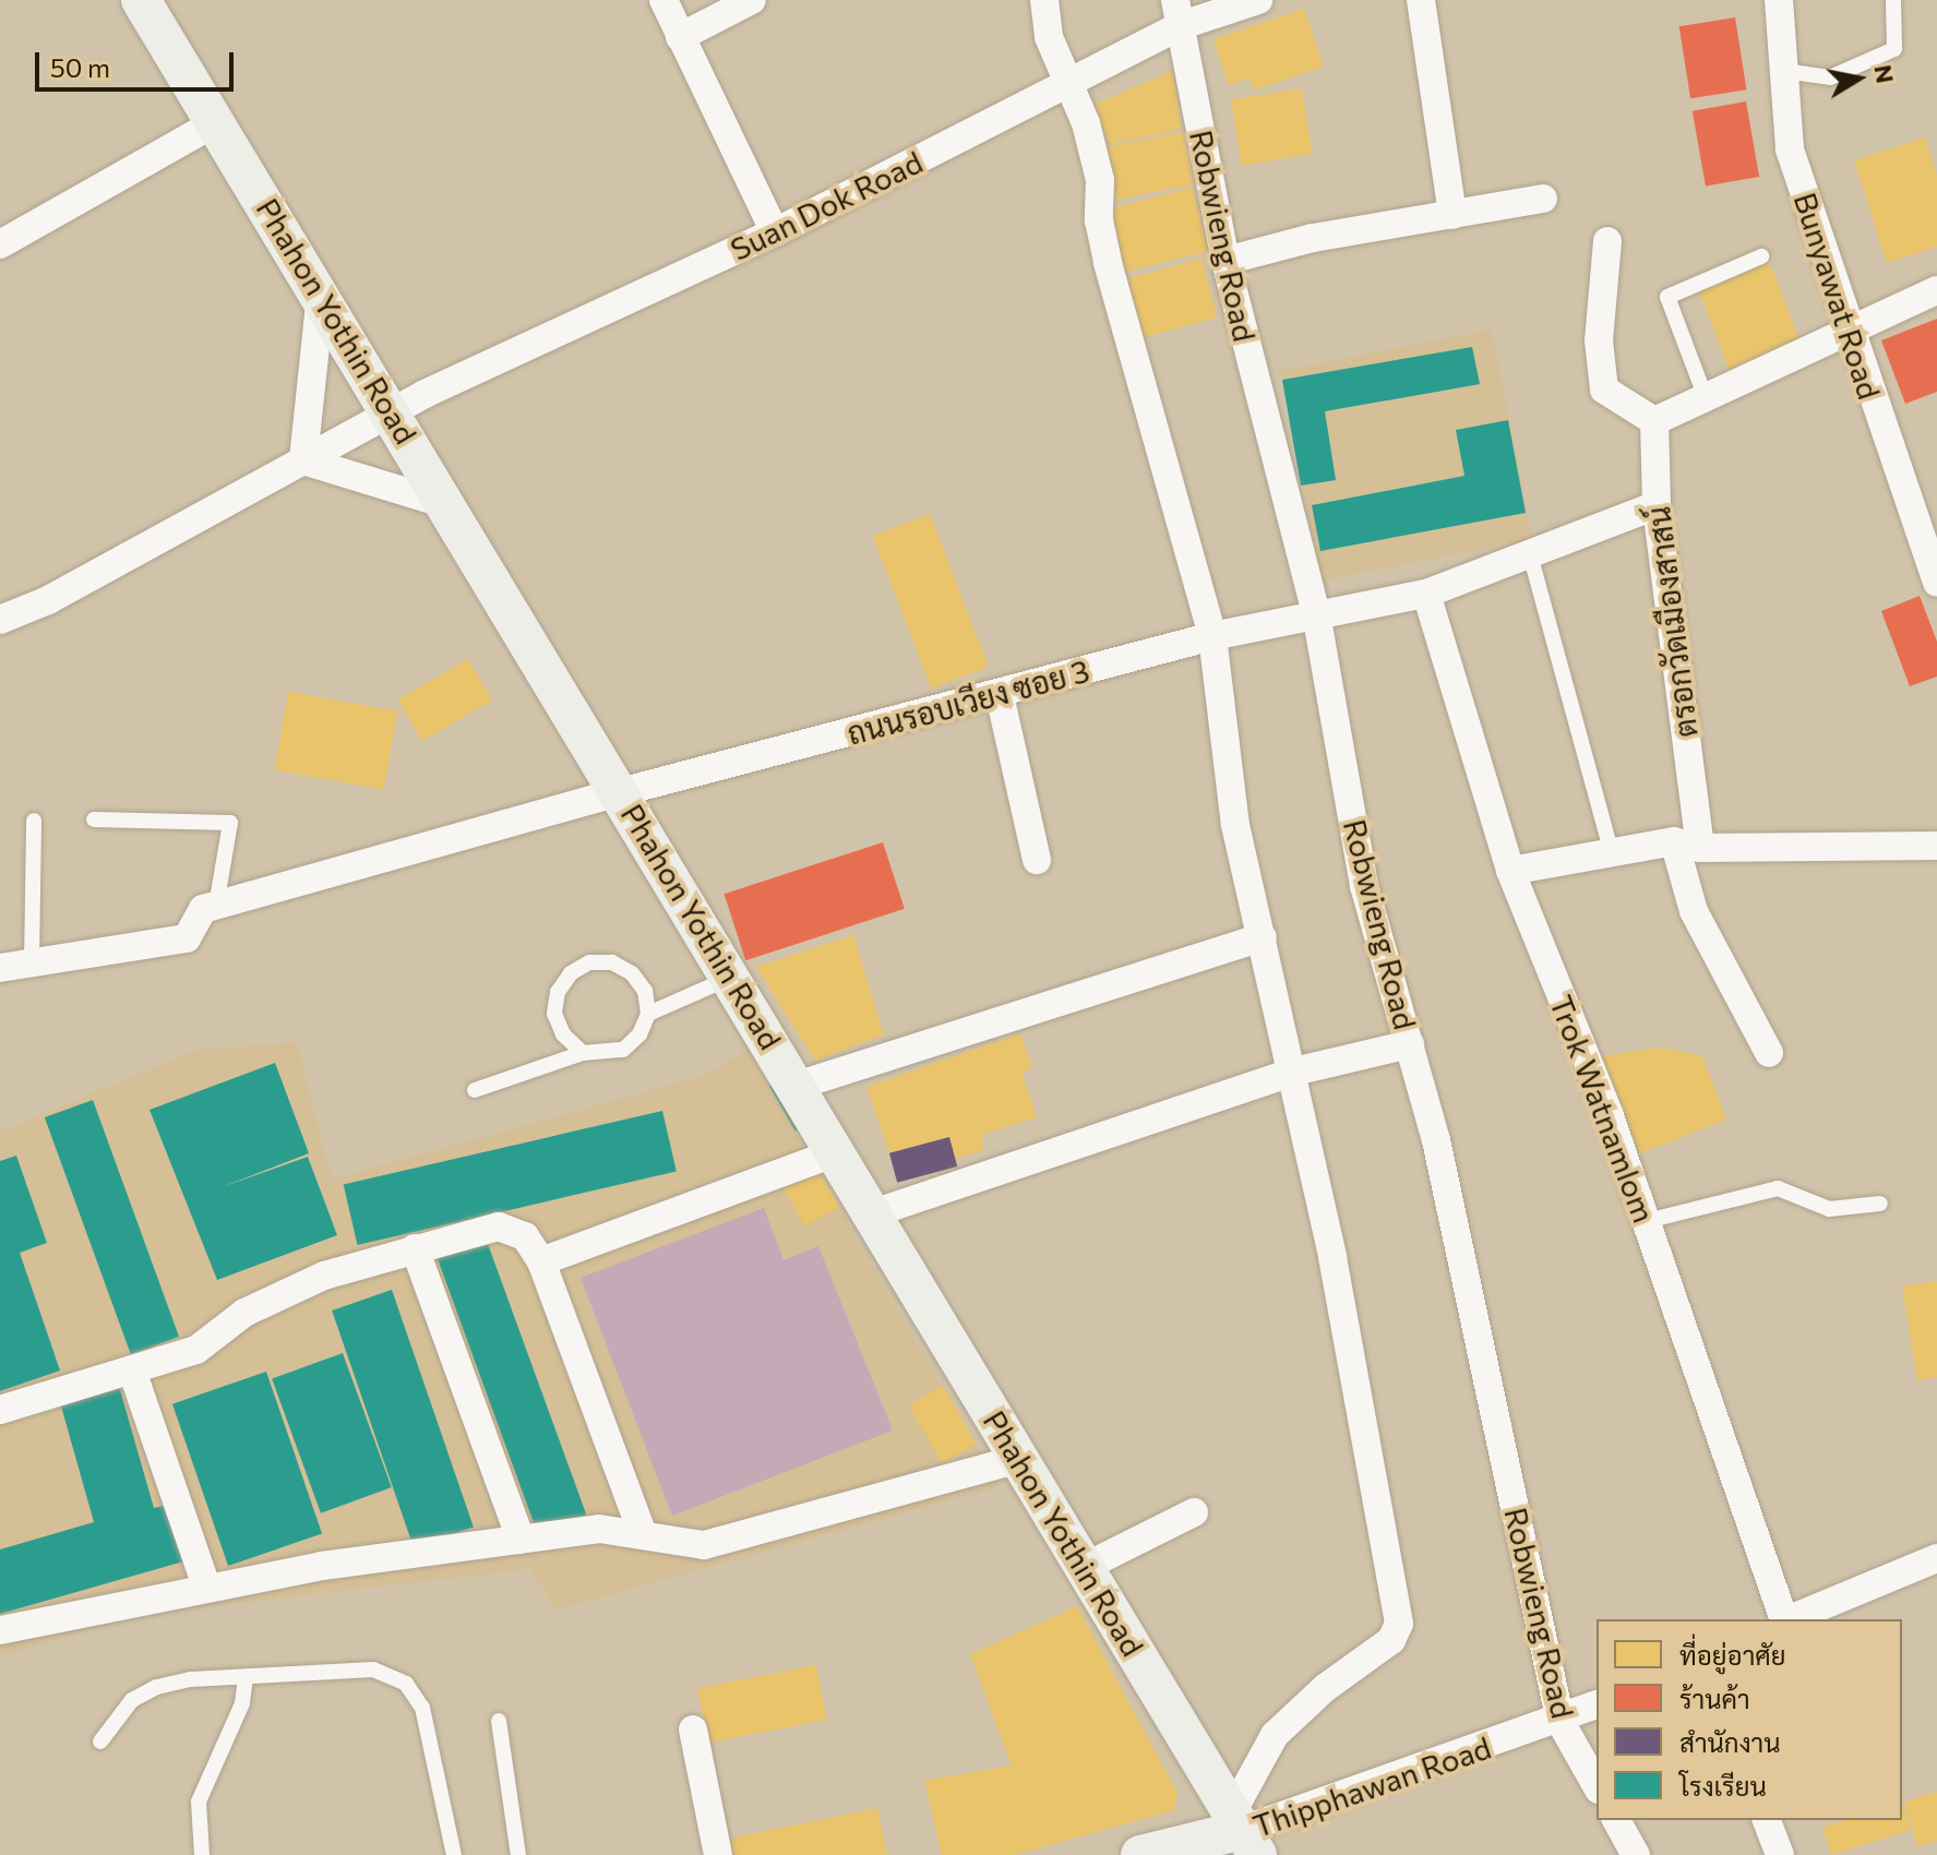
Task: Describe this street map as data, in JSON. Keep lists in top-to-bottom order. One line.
{"streets":{"main road":["Phahon Yothin Road","Thipphawan Road"],"street":["Suan Dok Road","Robwieng Road","Bunyawat Road","ตรอกวัดเมืองสาสน์","ถนนรอบเวียง ซอย 3","Trok Watnamlom"]},"crossings":[["Suan Dok Road","Robwieng Road"],["Suan Dok Road","Phahon Yothin Road"],["Robwieng Road","ถนนรอบเวียง ซอย 3"],["Robwieng Road","Thipphawan Road"],["Phahon Yothin Road","ถนนรอบเวียง ซอย 3"],["Phahon Yothin Road","Thipphawan Road"],["ตรอกวัดเมืองสาสน์","ถนนรอบเวียง ซอย 3"],["ถนนรอบเวียง ซอย 3","Trok Watnamlom"]],"legend":["ที่อยู่อาศัย","ร้านค้า","สำนักงาน","โรงเรียน"],"scale_bar":"50 m","north":"right"}
